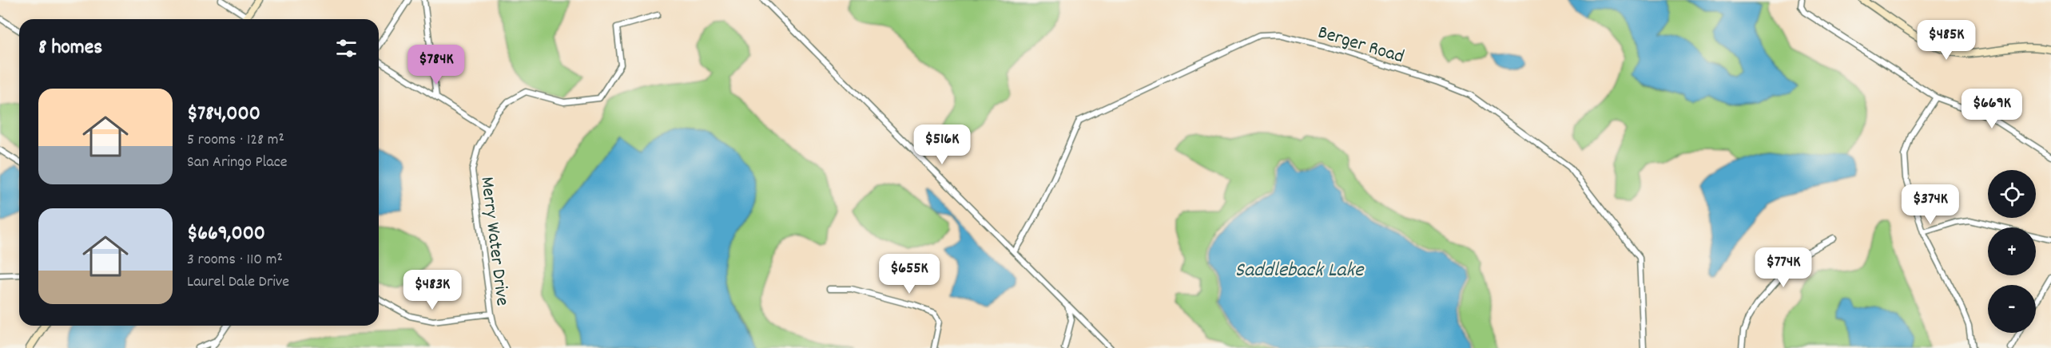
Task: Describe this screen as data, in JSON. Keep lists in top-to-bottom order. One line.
{"streets":{"street":["Berger Road","Merry Water Drive"]},"water":["Saddleback Lake"],"page":{"heading":"8 homes","price":["$485K","$784K","$669K","$516K","$374K","$774K","$655K","$483K"],"list":[{"name":"$784,000","note":"5 rooms · 128 m² · San Aringo Place"},{"name":"$669,000","note":"3 rooms · 110 m² · Laurel Dale Drive"}],"map_buttons":["+","−"]}}
